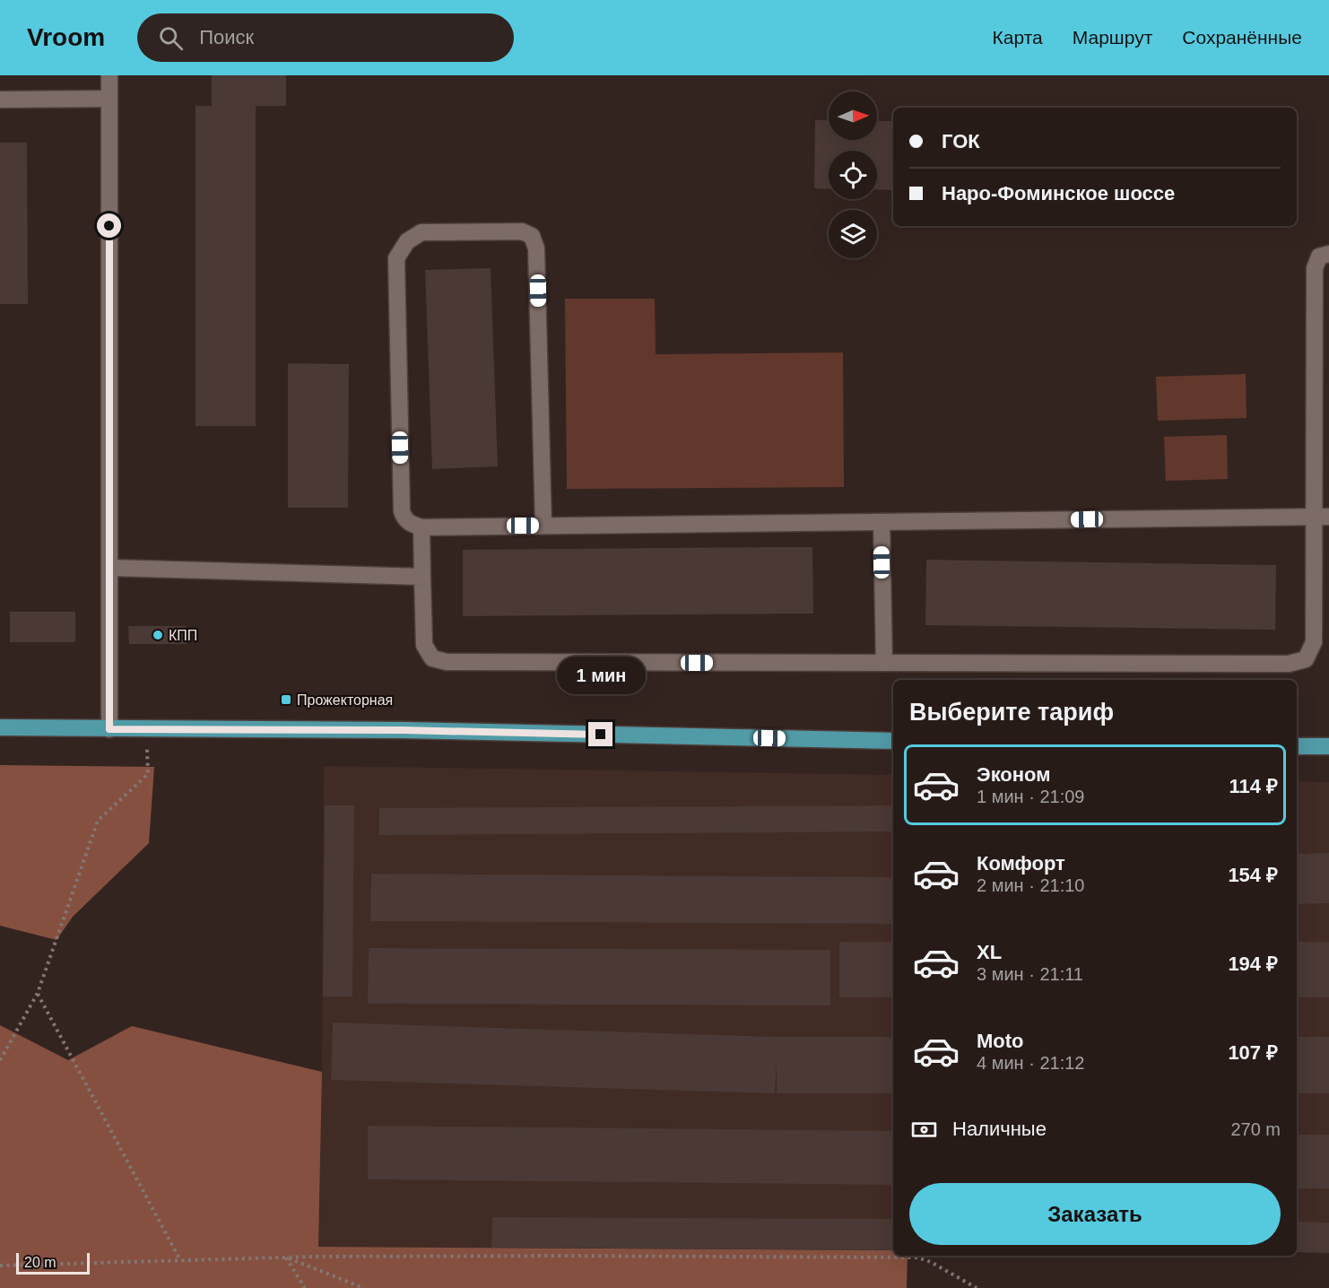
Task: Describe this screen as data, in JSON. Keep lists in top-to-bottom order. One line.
{"places":{"other":["КПП"],"transit":["Прожекторная"]},"scale_bar":"20 m","north":"right","page":{"header":"Vroom","search":"Поиск","nav":["Карта","Маршрут","Сохранённые"],"banner":["ГОК","Наро-Фоминское шоссе"],"bubble":"1 мин","heading":"Выберите тариф","list":[{"name":"Эконом","note":"1 мин · 21:09","value":"114 ₽"},{"name":"Комфорт","note":"2 мин · 21:10","value":"154 ₽"},{"name":"XL","note":"3 мин · 21:11","value":"194 ₽"},{"name":"Moto","note":"4 мин · 21:12","value":"107 ₽"}],"pay":["Наличные","270 m"],"buttons":"Заказать","scale":"20 m"}}
